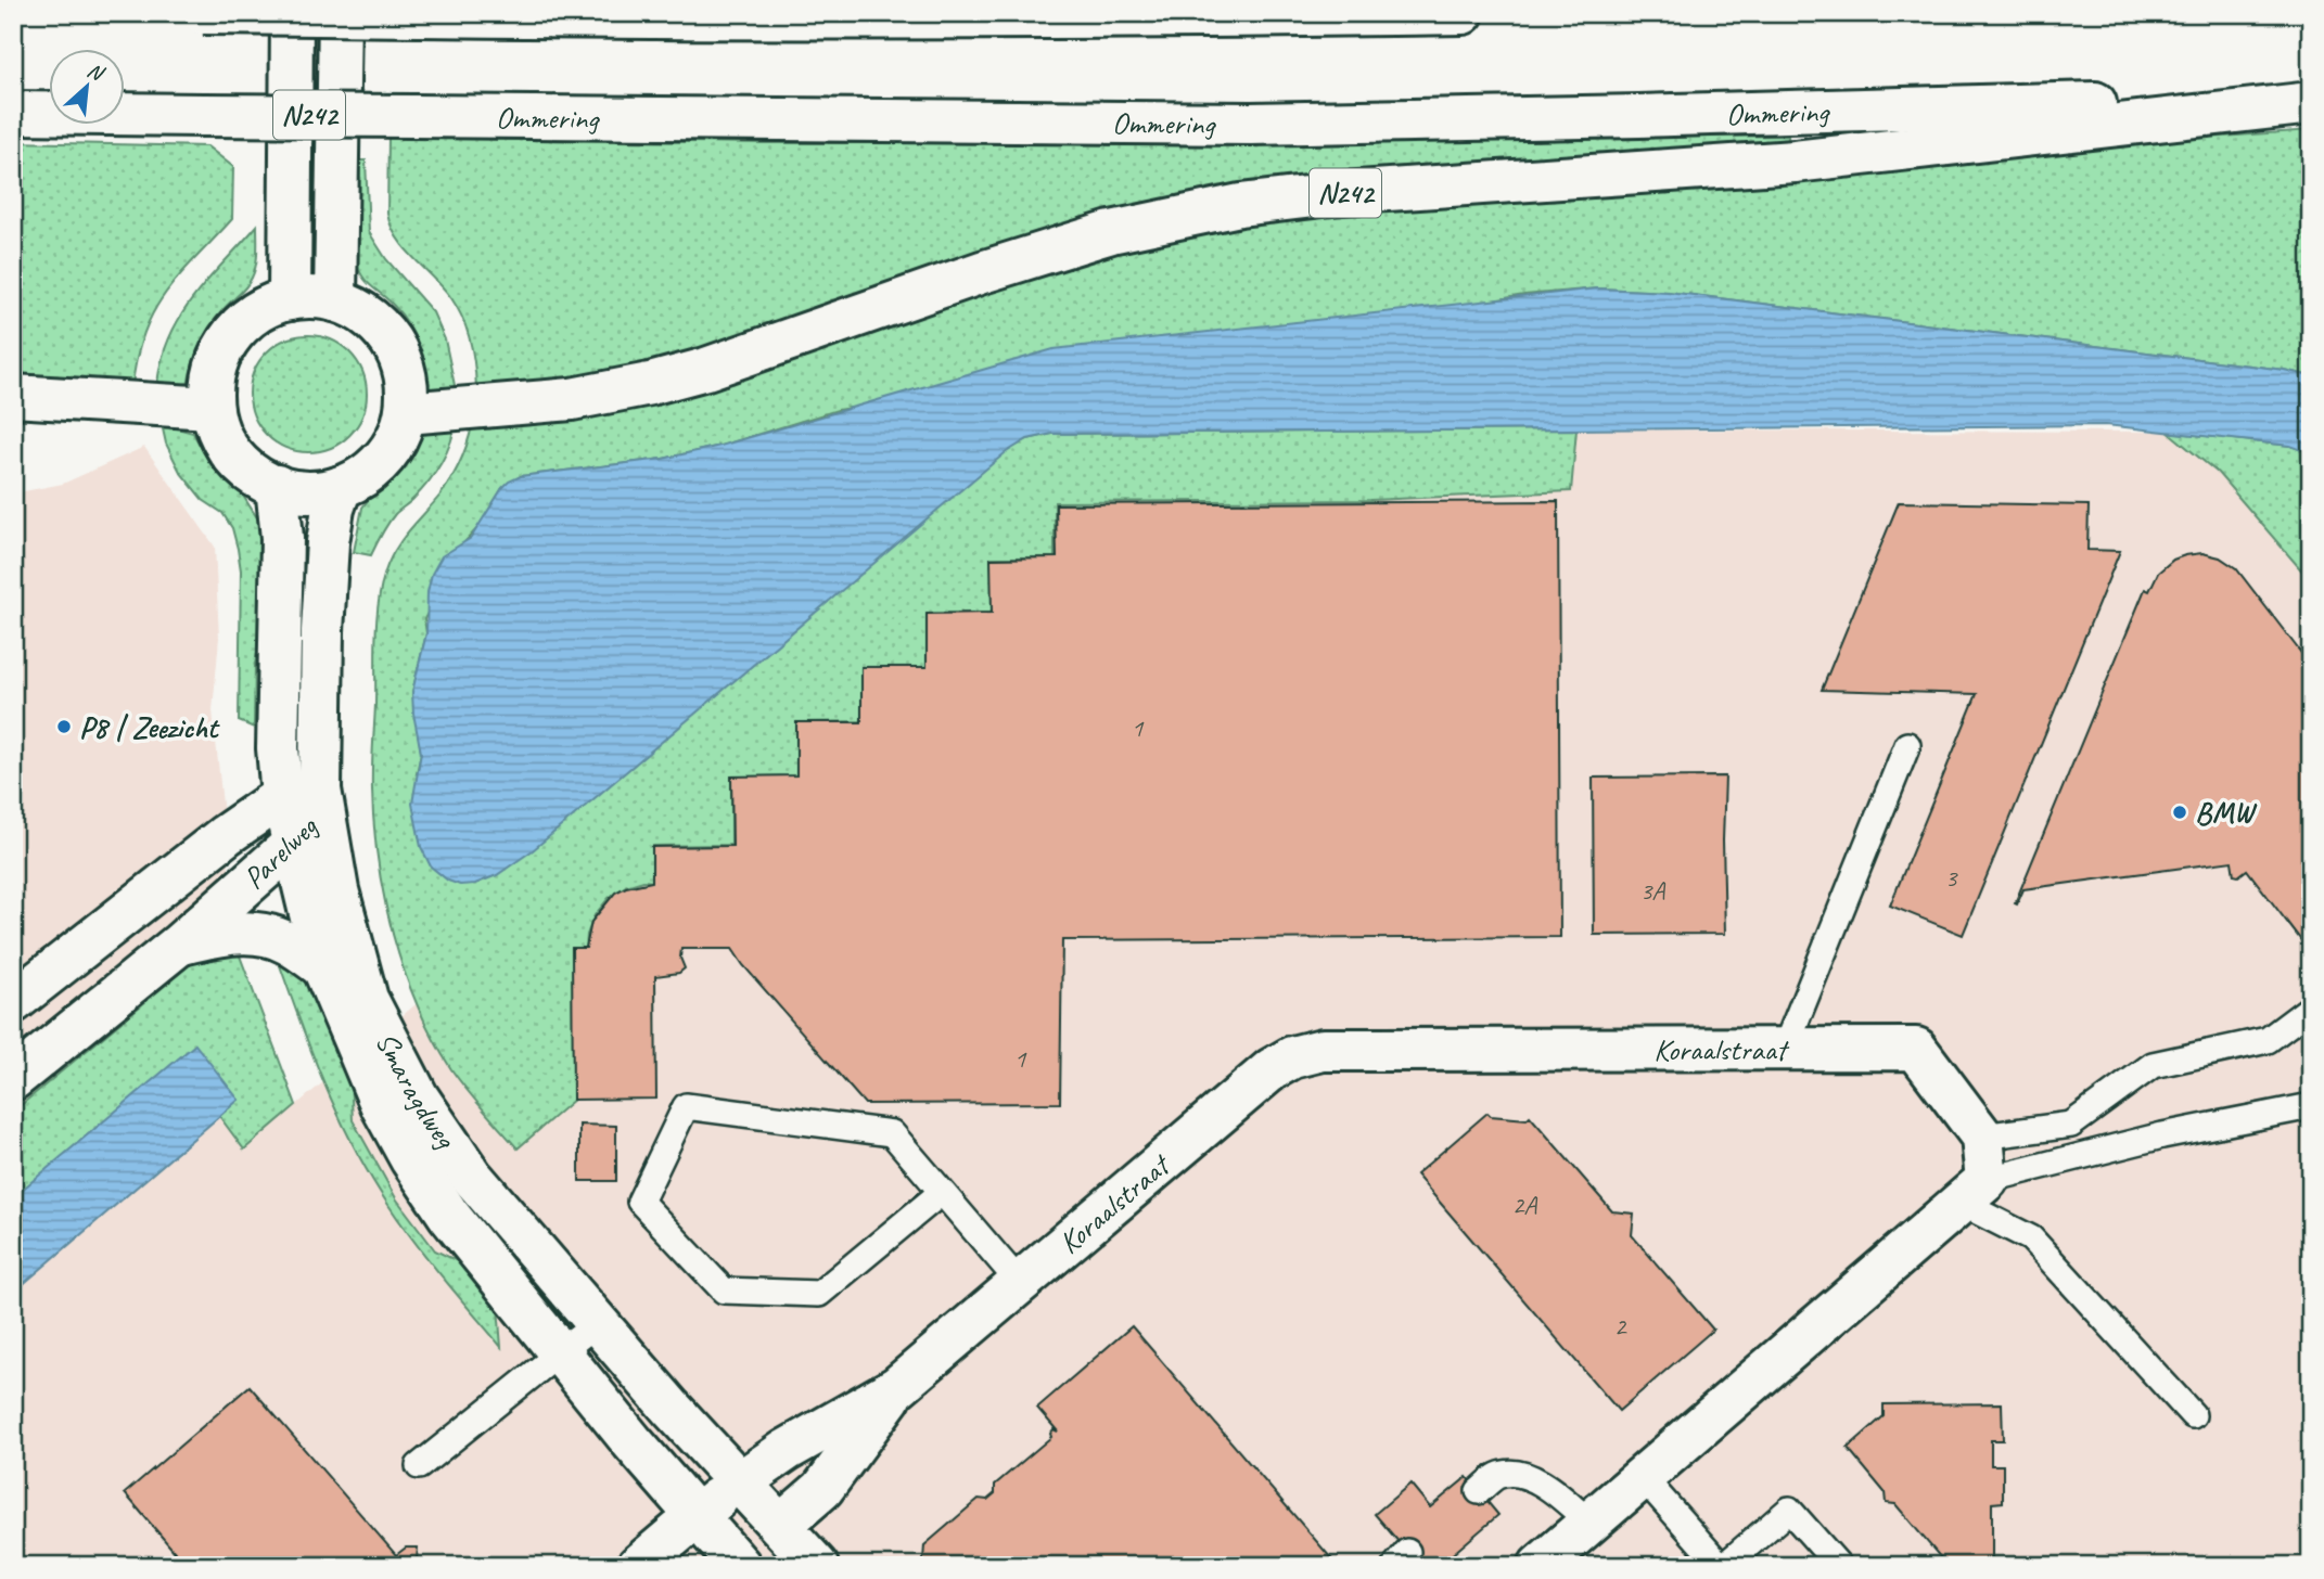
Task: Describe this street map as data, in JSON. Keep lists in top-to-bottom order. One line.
{"streets":{"main road":["Ommering","N242","Parelweg","Koraalstraat","Smaragdweg"]},"crossings":[["N242","Smaragdweg"],["Parelweg","Smaragdweg"],["Koraalstraat","Smaragdweg"]],"places":["P8 | Zeezicht","BMW"],"house_numbers":["1","3","3A","1","2A","2"],"north":"top right"}
